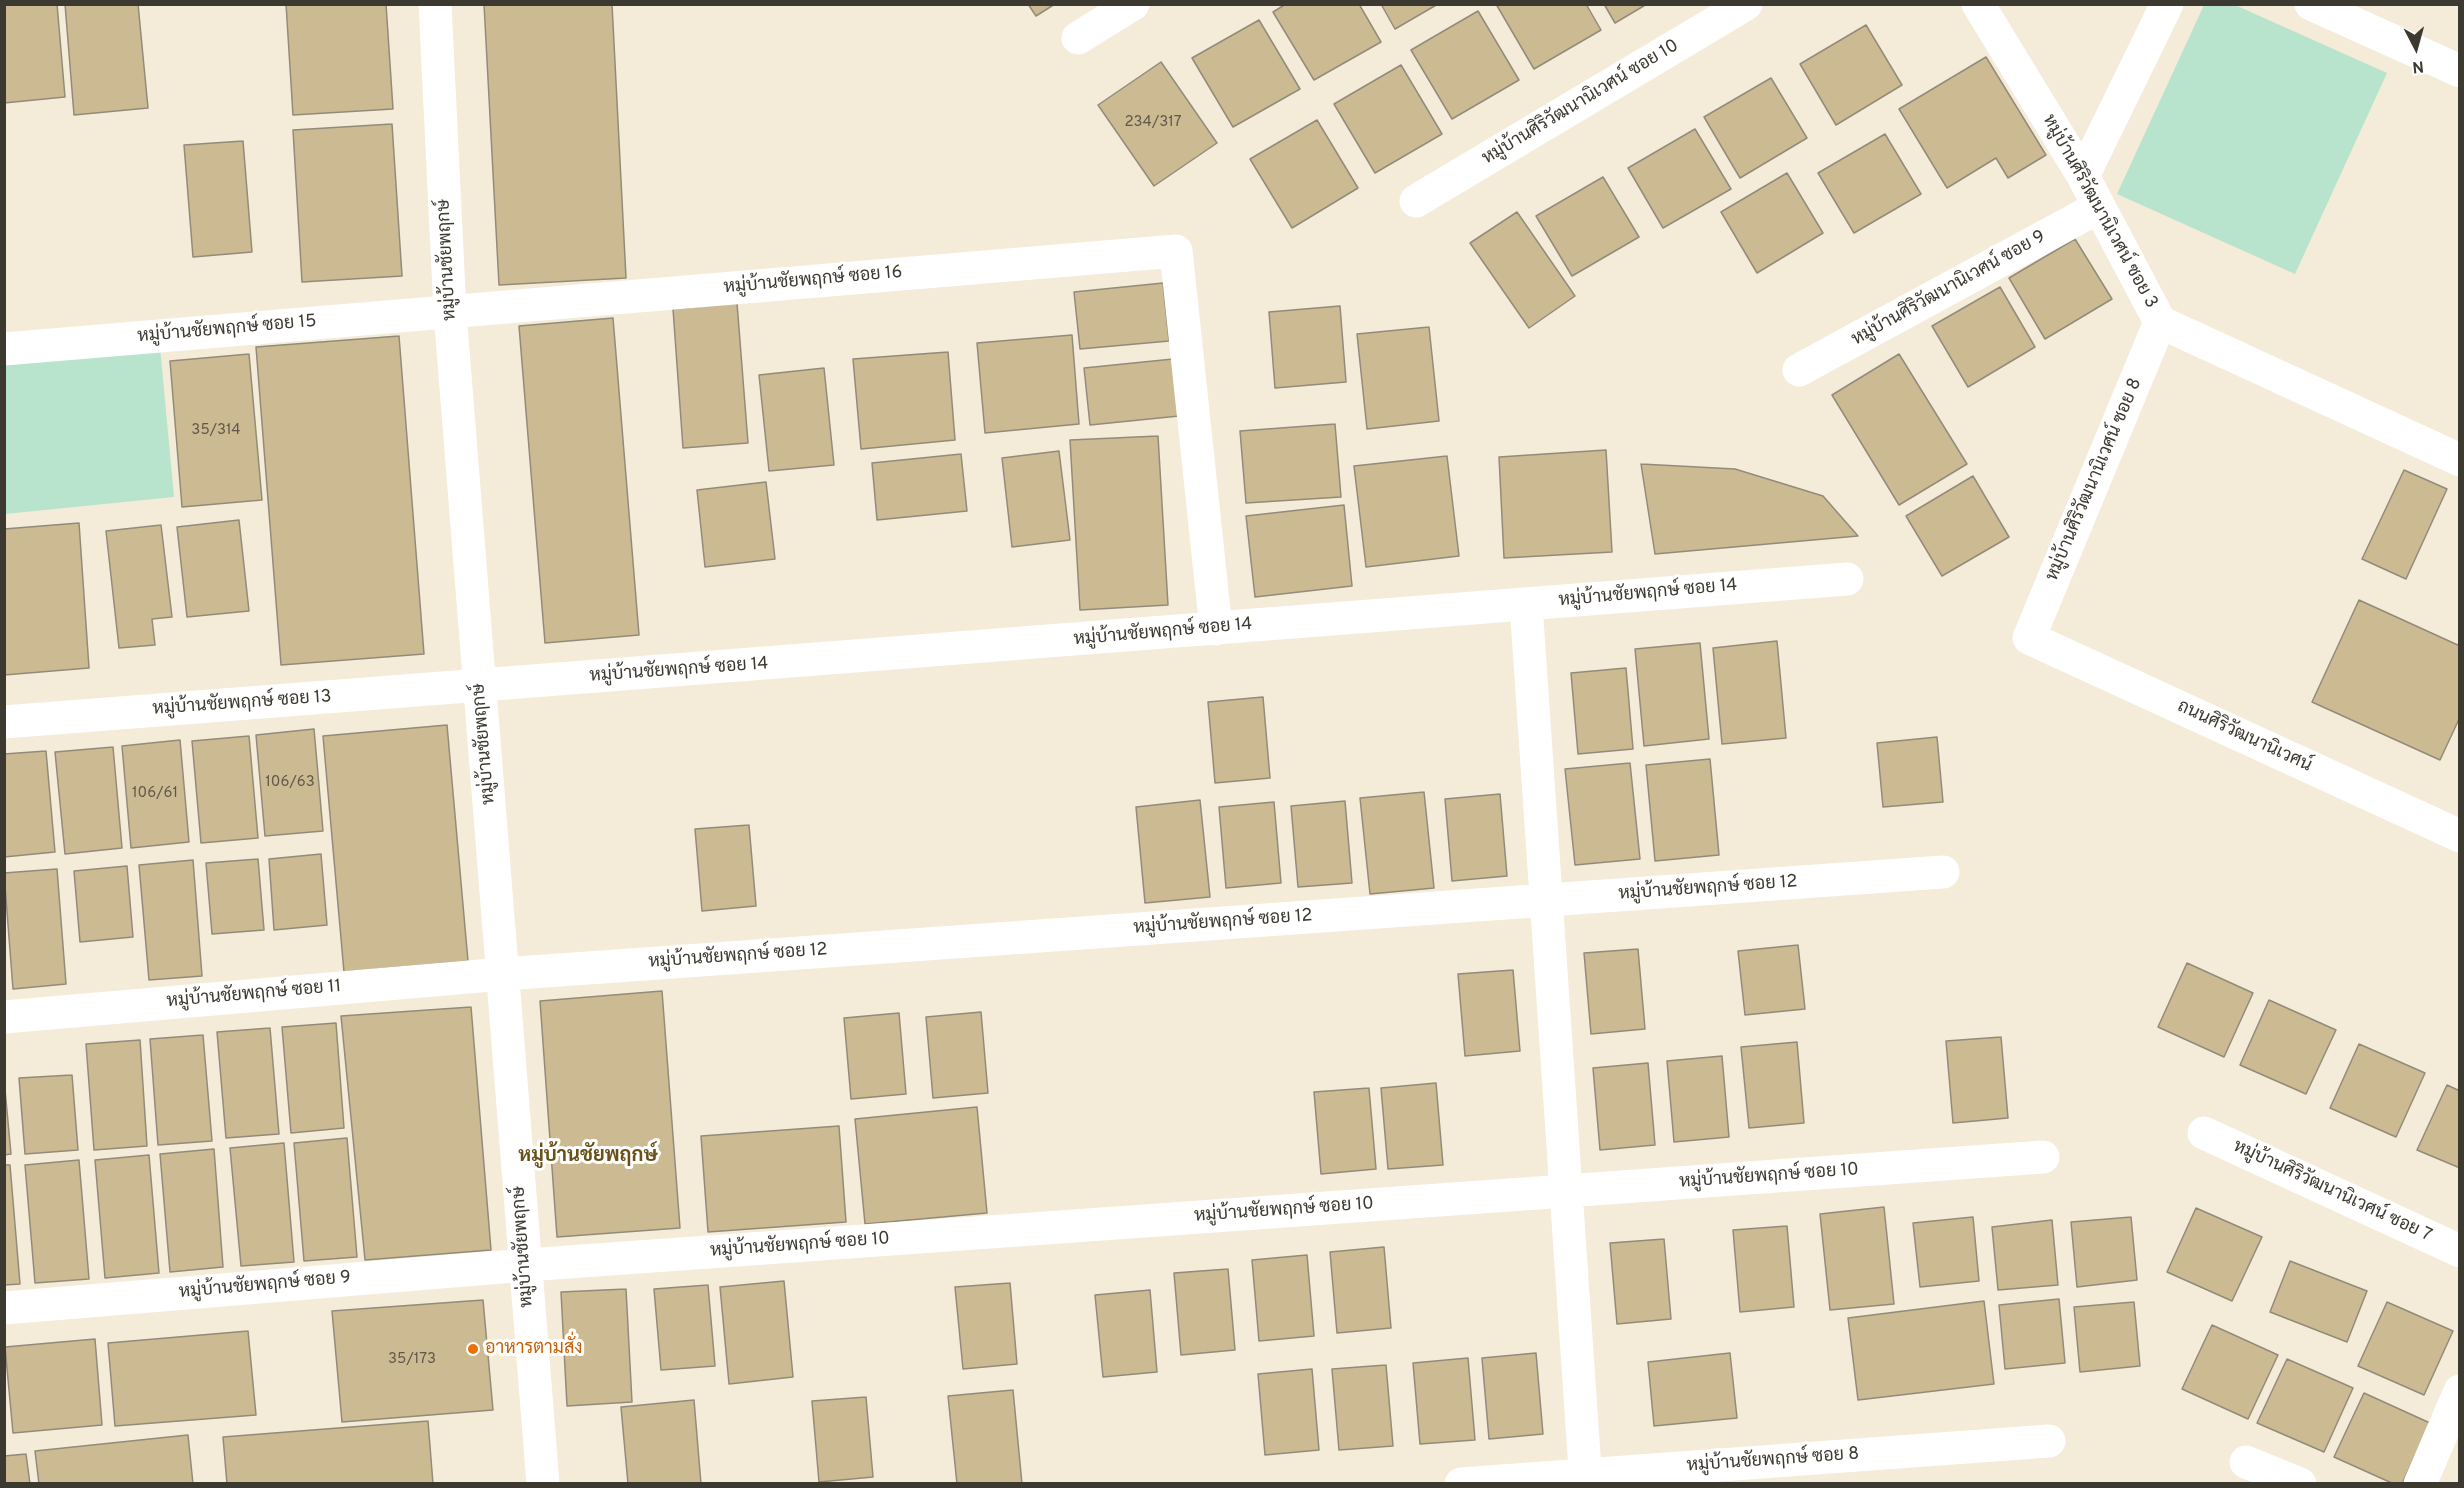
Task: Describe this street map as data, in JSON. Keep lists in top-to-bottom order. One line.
{"streets":{"street":["หมู่บ้านศิริวัฒนานิเวศน์ ซอย 10","หมู่บ้านศิริวัฒนานิเวศน์ ซอย 3","หมู่บ้านชัยพฤกษ์","หมู่บ้านชัยพฤกษ์ ซอย 16","หมู่บ้านศิริวัฒนานิเวศน์ ซอย 9","หมู่บ้านชัยพฤกษ์ ซอย 15","หมู่บ้านศิริวัฒนานิเวศน์ ซอย 8","หมู่บ้านชัยพฤกษ์ ซอย 14","หมู่บ้านชัยพฤกษ์ ซอย 13","ถนนศิริวัฒนานิเวศน์","หมู่บ้านชัยพฤกษ์ ซอย 12","หมู่บ้านชัยพฤกษ์ ซอย 11","หมู่บ้านชัยพฤกษ์ ซอย 10","หมู่บ้านศิริวัฒนานิเวศน์ ซอย 7","หมู่บ้านชัยพฤกษ์ ซอย 9","หมู่บ้านชัยพฤกษ์ ซอย 8"]},"crossings":[["หมู่บ้านศิริวัฒนานิเวศน์ ซอย 3","หมู่บ้านศิริวัฒนานิเวศน์ ซอย 9"],["หมู่บ้านศิริวัฒนานิเวศน์ ซอย 3","หมู่บ้านศิริวัฒนานิเวศน์ ซอย 8"],["หมู่บ้านชัยพฤกษ์","หมู่บ้านชัยพฤกษ์ ซอย 16"],["หมู่บ้านชัยพฤกษ์","หมู่บ้านชัยพฤกษ์ ซอย 15"],["หมู่บ้านชัยพฤกษ์","หมู่บ้านชัยพฤกษ์ ซอย 14"],["หมู่บ้านชัยพฤกษ์","หมู่บ้านชัยพฤกษ์ ซอย 13"],["หมู่บ้านชัยพฤกษ์","หมู่บ้านชัยพฤกษ์ ซอย 12"],["หมู่บ้านชัยพฤกษ์","หมู่บ้านชัยพฤกษ์ ซอย 11"],["หมู่บ้านชัยพฤกษ์","หมู่บ้านชัยพฤกษ์ ซอย 10"],["หมู่บ้านชัยพฤกษ์","หมู่บ้านชัยพฤกษ์ ซอย 9"],["หมู่บ้านชัยพฤกษ์ ซอย 16","หมู่บ้านชัยพฤกษ์ ซอย 15"],["หมู่บ้านชัยพฤกษ์ ซอย 16","หมู่บ้านชัยพฤกษ์ ซอย 14"],["หมู่บ้านศิริวัฒนานิเวศน์ ซอย 8","ถนนศิริวัฒนานิเวศน์"],["หมู่บ้านชัยพฤกษ์ ซอย 14","หมู่บ้านชัยพฤกษ์ ซอย 13"],["หมู่บ้านชัยพฤกษ์ ซอย 12","หมู่บ้านชัยพฤกษ์ ซอย 11"],["หมู่บ้านชัยพฤกษ์ ซอย 10","หมู่บ้านชัยพฤกษ์ ซอย 9"]],"districts":["หมู่บ้านชัยพฤกษ์"],"places":["อาหารตามสั่ง"],"house_numbers":["234/317","35/314","106/63","106/61","35/173"],"north":"bottom"}
